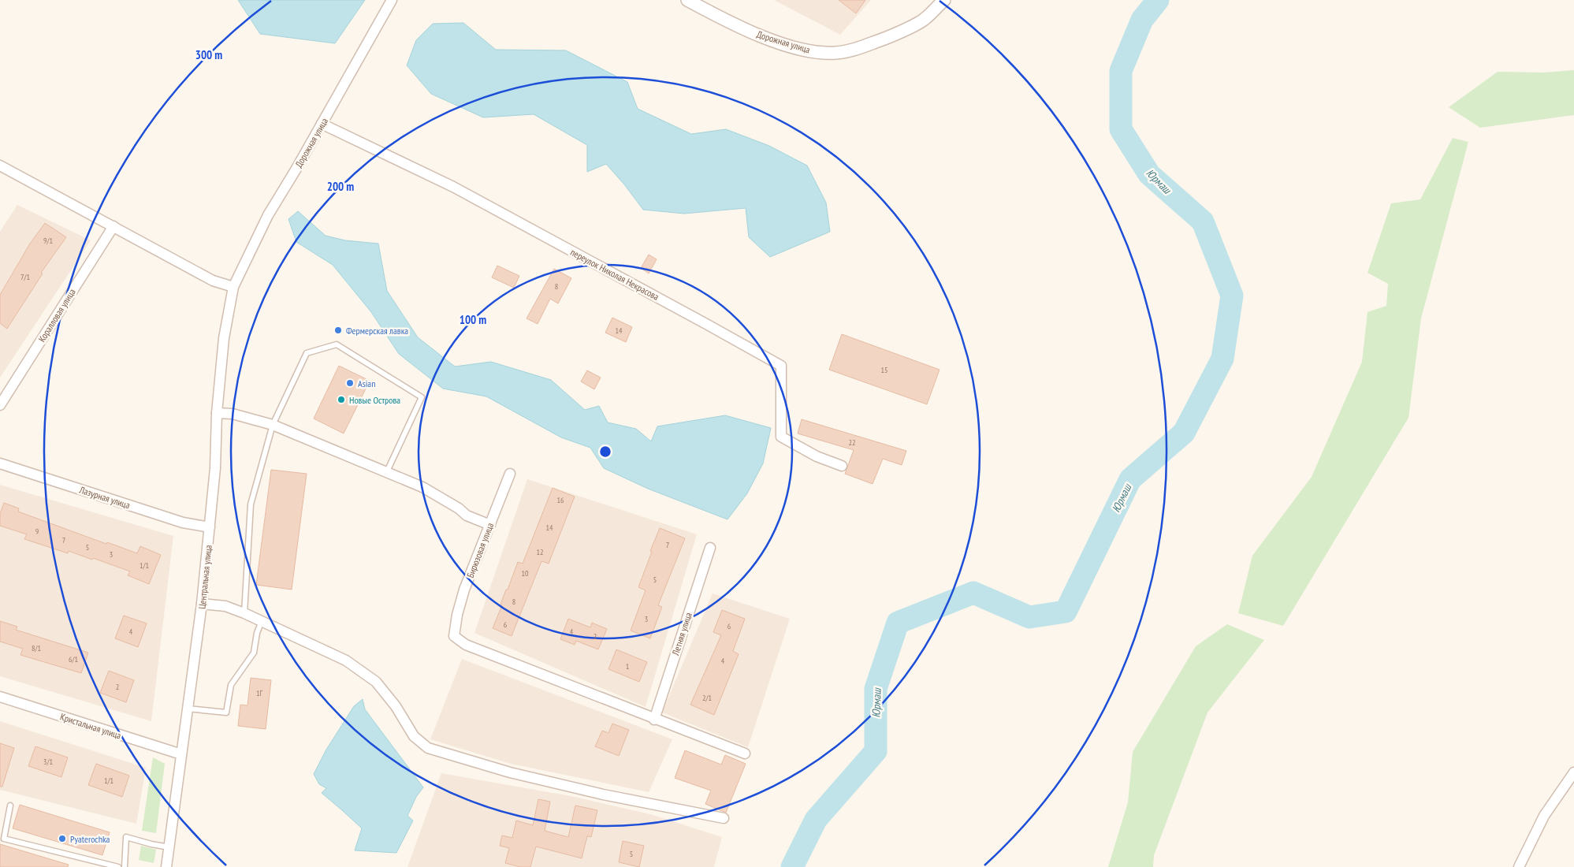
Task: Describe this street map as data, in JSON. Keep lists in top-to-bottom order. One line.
{"streets":{"street":["Дорожная улица","переулок Николая Некрасова","Коралловая улица","Лазурная улица","Бирюзовая улица","Центральная улица","Летняя улица","Кристальная улица"]},"crossings":[["Дорожная улица","переулок Николая Некрасова"],["Дорожная улица","Центральная улица"],["Лазурная улица","Центральная улица"],["Бирюзовая улица","Летняя улица"],["Центральная улица","Кристальная улица"]],"water":["Юрмаш"],"places":["Фермерская лавка","Asian","Новые Острова","Pyaterochka"],"house_numbers":["9/1","7/1","8","14","15","22","16","14","9","7","7","5","12","3","1/1","10","5","8","3","6","6","4","4","2","8/1","6/1","4","1","2","1Г","2/1","3/1","1/1","5"],"rings":["300 m","200 m","100 m"]}
